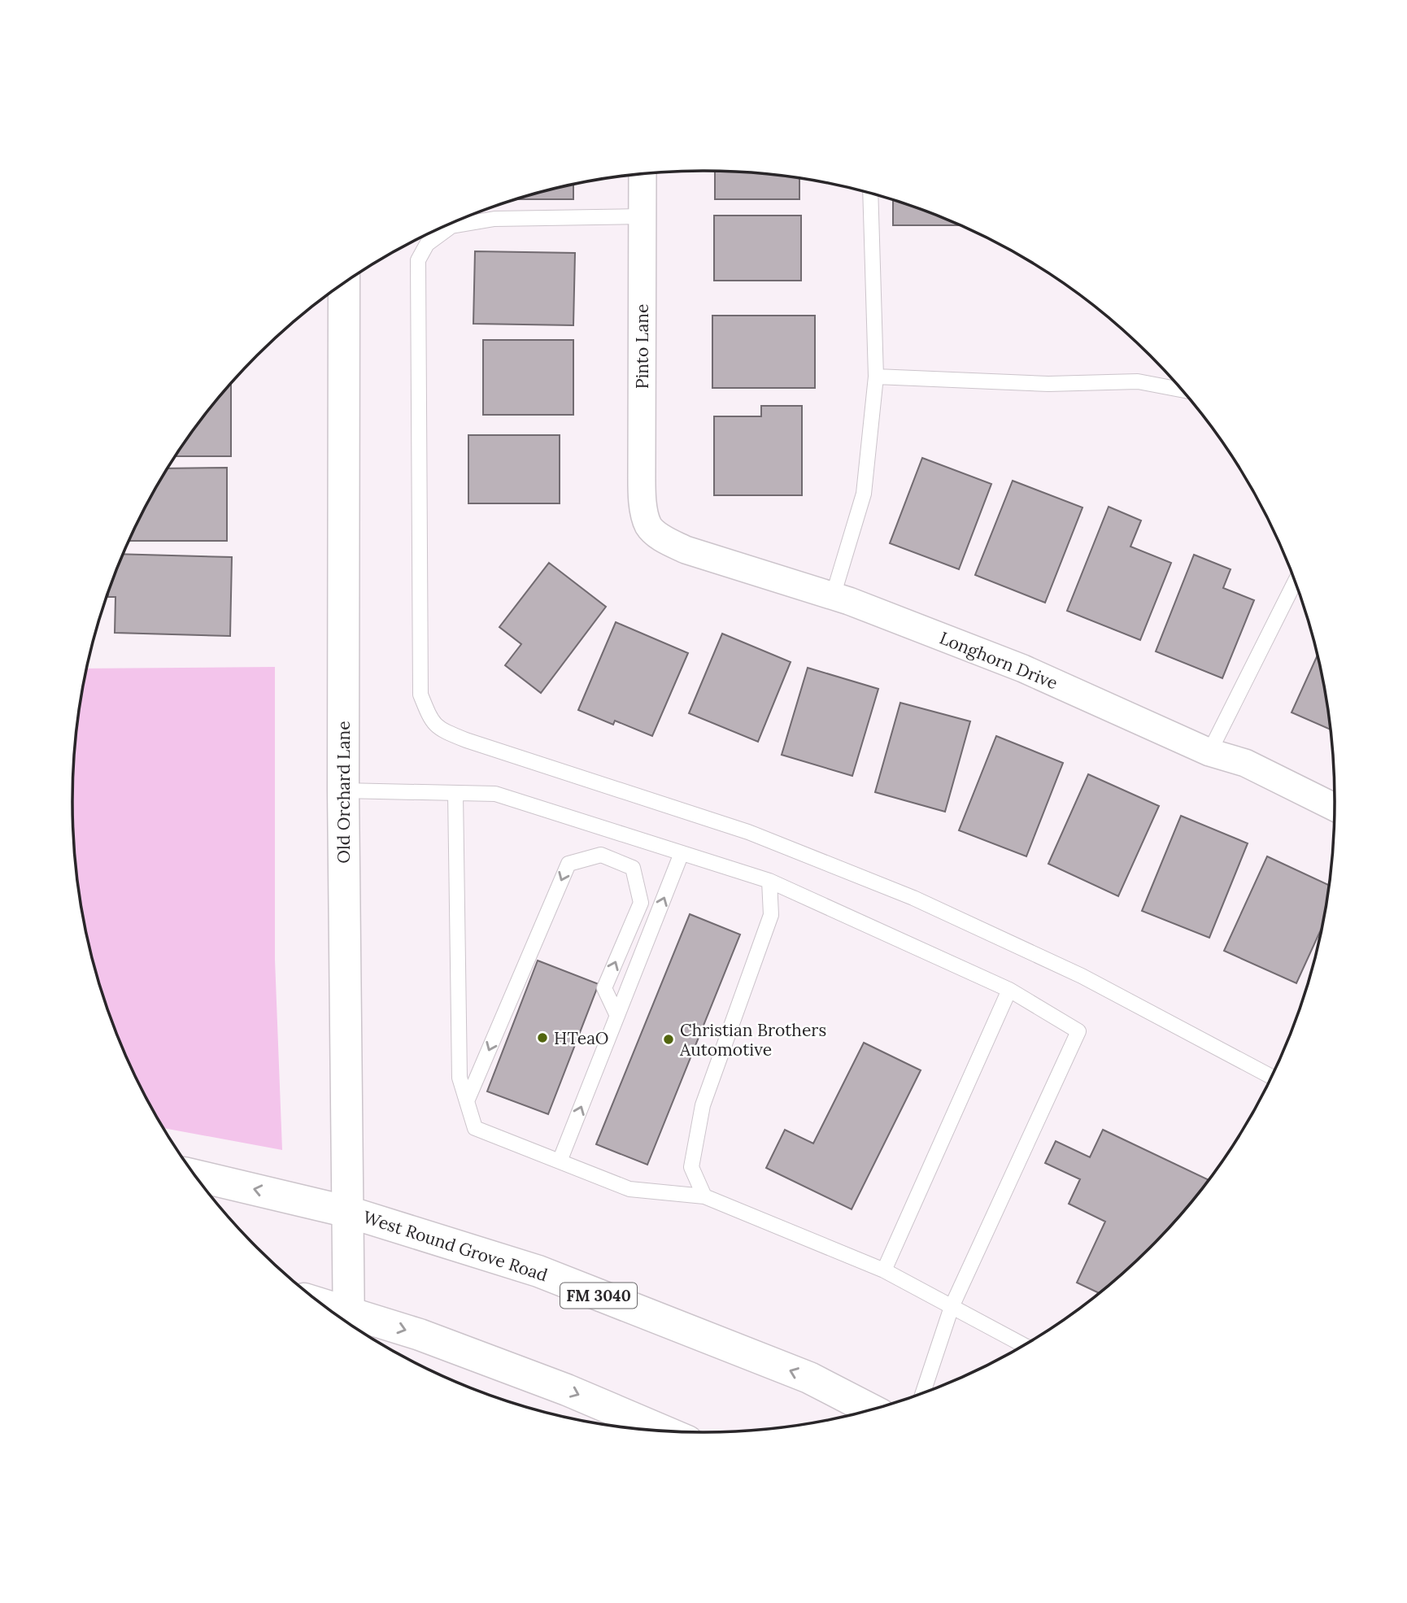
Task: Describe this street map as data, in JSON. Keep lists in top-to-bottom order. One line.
{"streets":{"main road":["Old Orchard Lane","West Round Grove Road","FM 3040"],"street":["Pinto Lane","Longhorn Drive"]},"crossings":[["Pinto Lane","Longhorn Drive"],["Old Orchard Lane","West Round Grove Road"]],"places":["HTeaO","Christian Brothers Automotive"]}
